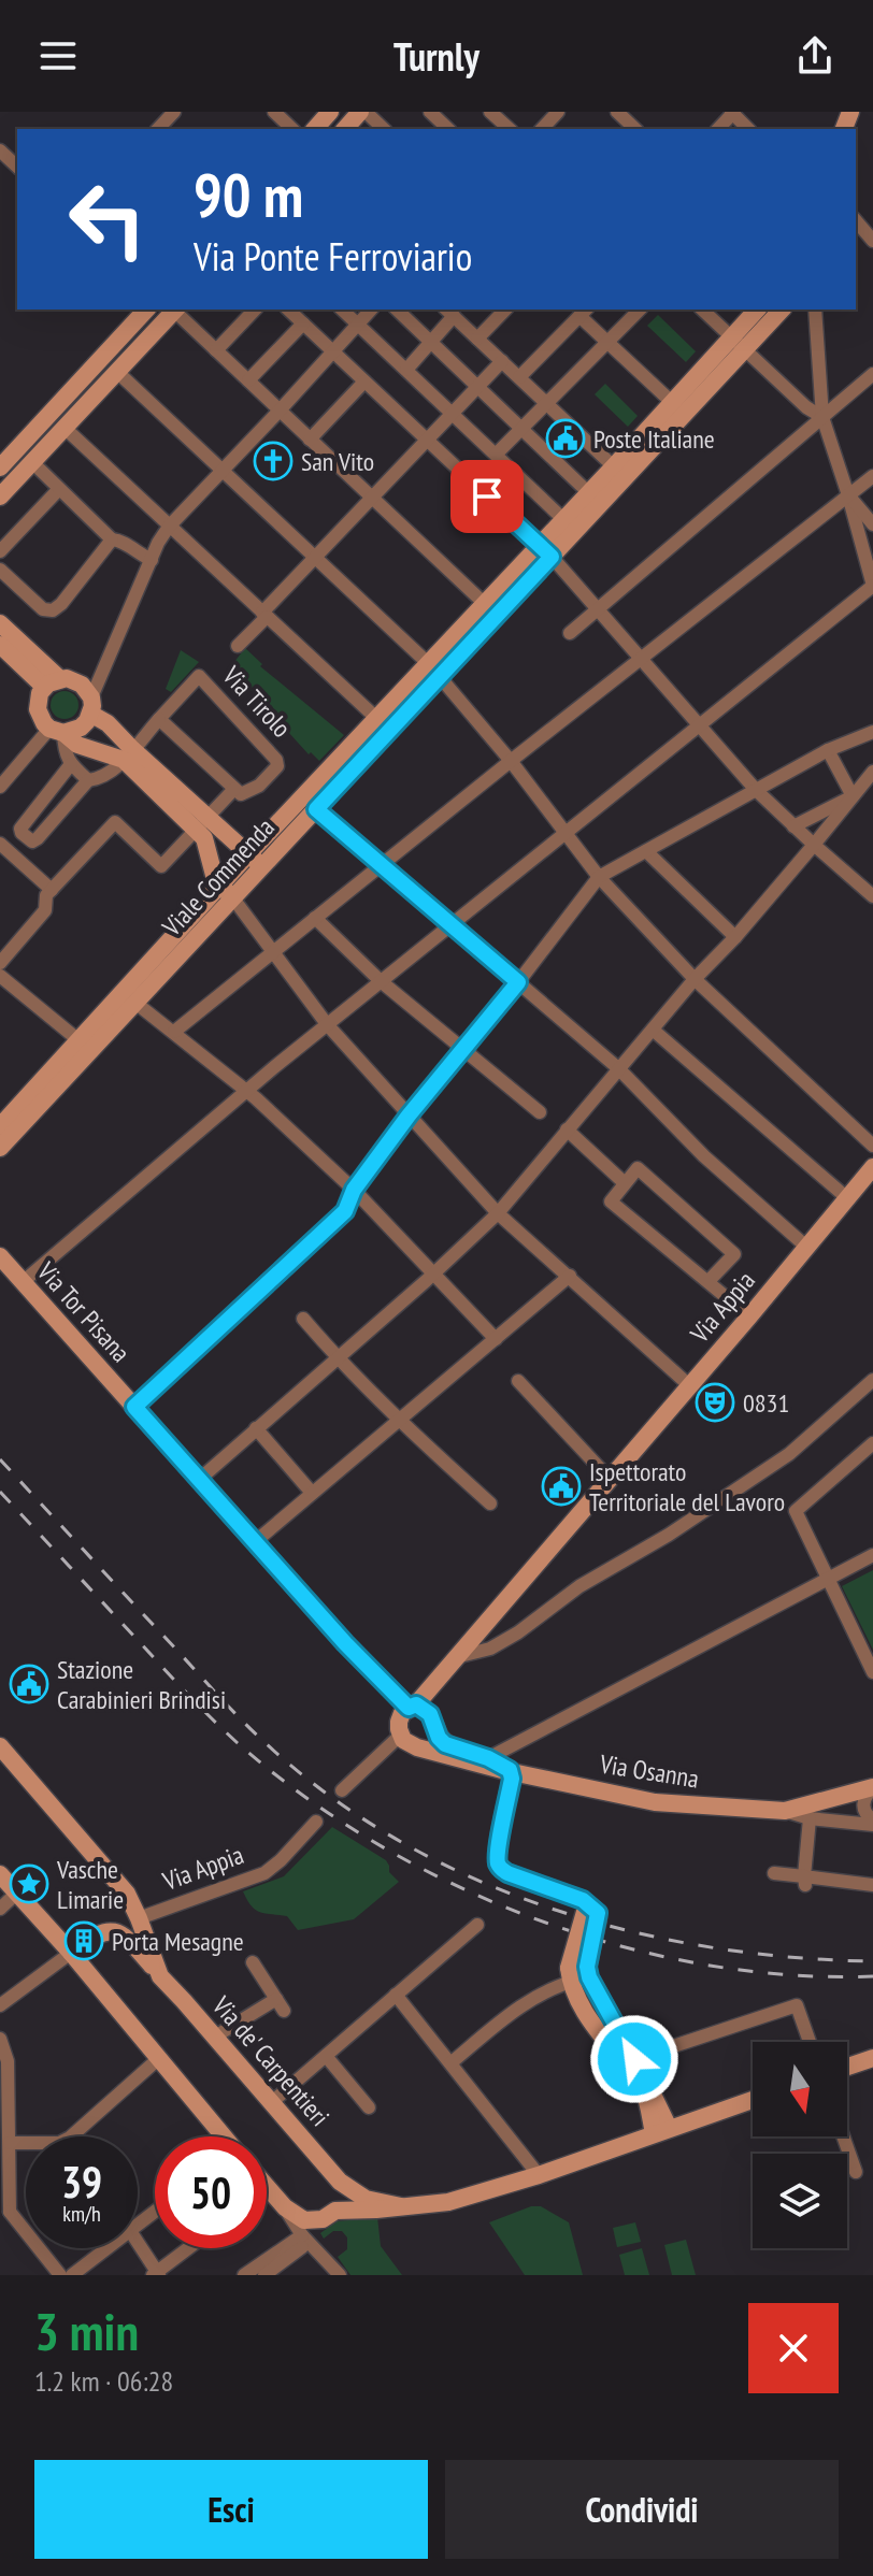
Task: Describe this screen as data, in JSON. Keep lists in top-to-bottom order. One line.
{"streets":{"street":["Via Tirolo","Viale Commenda","Via Appia","Via Tor Pisana","Via Osanna","Via de' Carpentieri"]},"crossings":[["Via Appia","Via Tor Pisana"],["Via Appia","Via Osanna"],["Via Appia","Via de' Carpentieri"],["Via Tor Pisana","Via Osanna"]],"places":{"public building":["Poste Italiane","Ispettorato Territoriale del Lavoro","Stazione Carabinieri Brindisi"],"church":["San Vito"],"theatre":["0831"],"place":["Vasche Limarie"],"building":["Porta Mesagne"]},"north":"bottom","page":{"header":"Turnly","turn":["90 m","Via Ponte Ferroviario"],"speed":"39 km/h","limit":"50","heading":["3 min","1.2 km · 06:28"],"buttons":["Esci","Condividi"]}}
